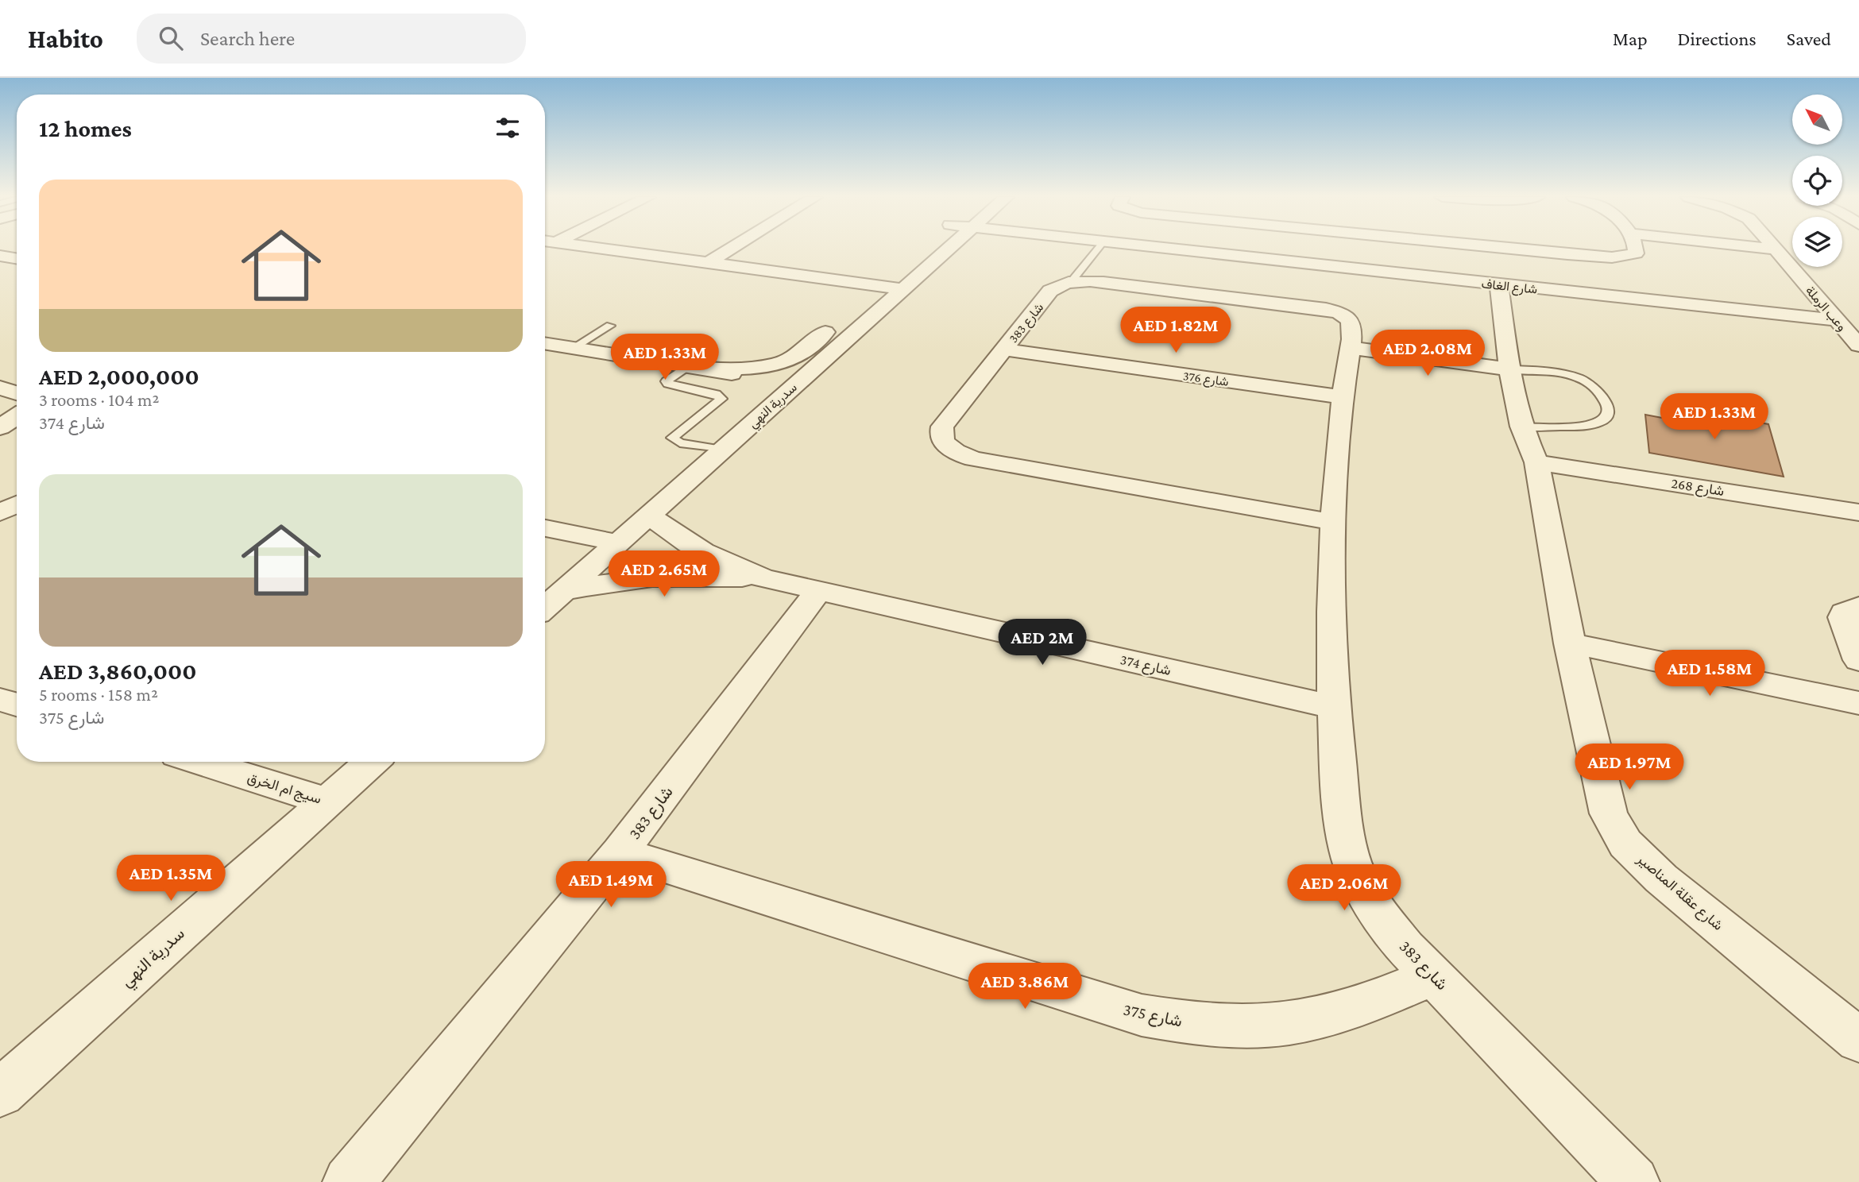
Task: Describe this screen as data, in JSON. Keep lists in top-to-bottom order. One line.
{"streets":{"street":["شارع الغاف","وعب الرملة","شارع 383","شارع 376","سدرية النهي","شارع 268","شارع 374","سيج ام الخرق","شارع عقلة المناصير","شارع 375"]},"crossings":[["شارع الغاف","وعب الرملة"],["شارع الغاف","شارع عقلة المناصير"],["شارع 383","شارع 376"],["شارع 383","شارع 374"],["شارع 383","شارع 375"],["سدرية النهي","شارع 374"],["سدرية النهي","سيج ام الخرق"],["شارع 268","شارع عقلة المناصير"]],"north":"top left","page":{"header":"Habito","search":"Search here","nav":["Map","Directions","Saved"],"heading":"12 homes","list":[{"name":"AED 2,000,000","note":"3 rooms · 104 m² · شارع 374"},{"name":"AED 3,860,000","note":"5 rooms · 158 m² · شارع 375"}],"price":["AED 1.82M","AED 2.08M","AED 1.33M","AED 1.33M","AED 2.65M","AED 2M","AED 1.58M","AED 1.97M","AED 1.35M","AED 1.49M","AED 2.06M","AED 3.86M"]}}
